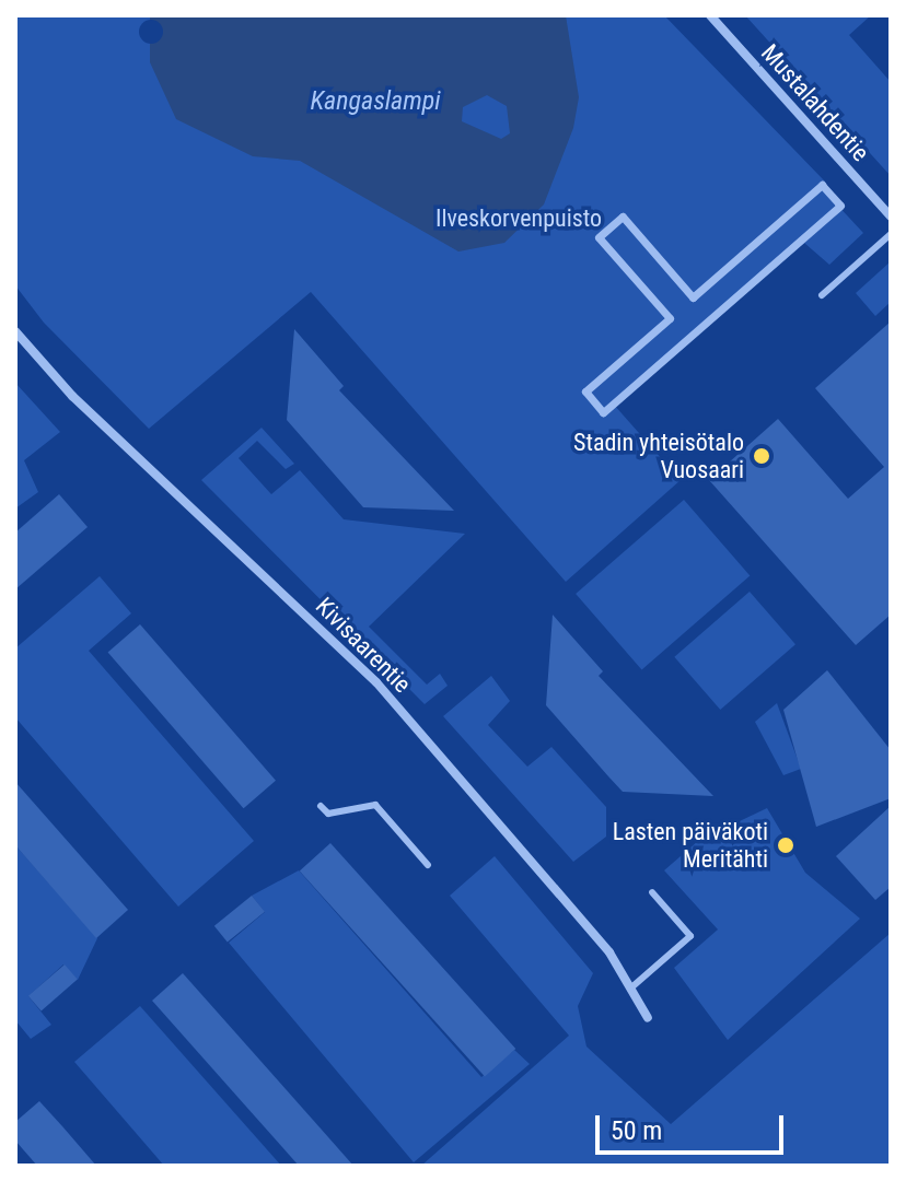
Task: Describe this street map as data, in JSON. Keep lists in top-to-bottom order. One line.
{"streets":{"street":["Mustalahdentie","Kivisaarentie"]},"water":["Kangaslampi"],"parks":["Ilveskorvenpuisto"],"places":["Stadin yhteisötalo Vuosaari","Lasten päiväkoti Meritähti"],"scale_bar":"50 m"}
